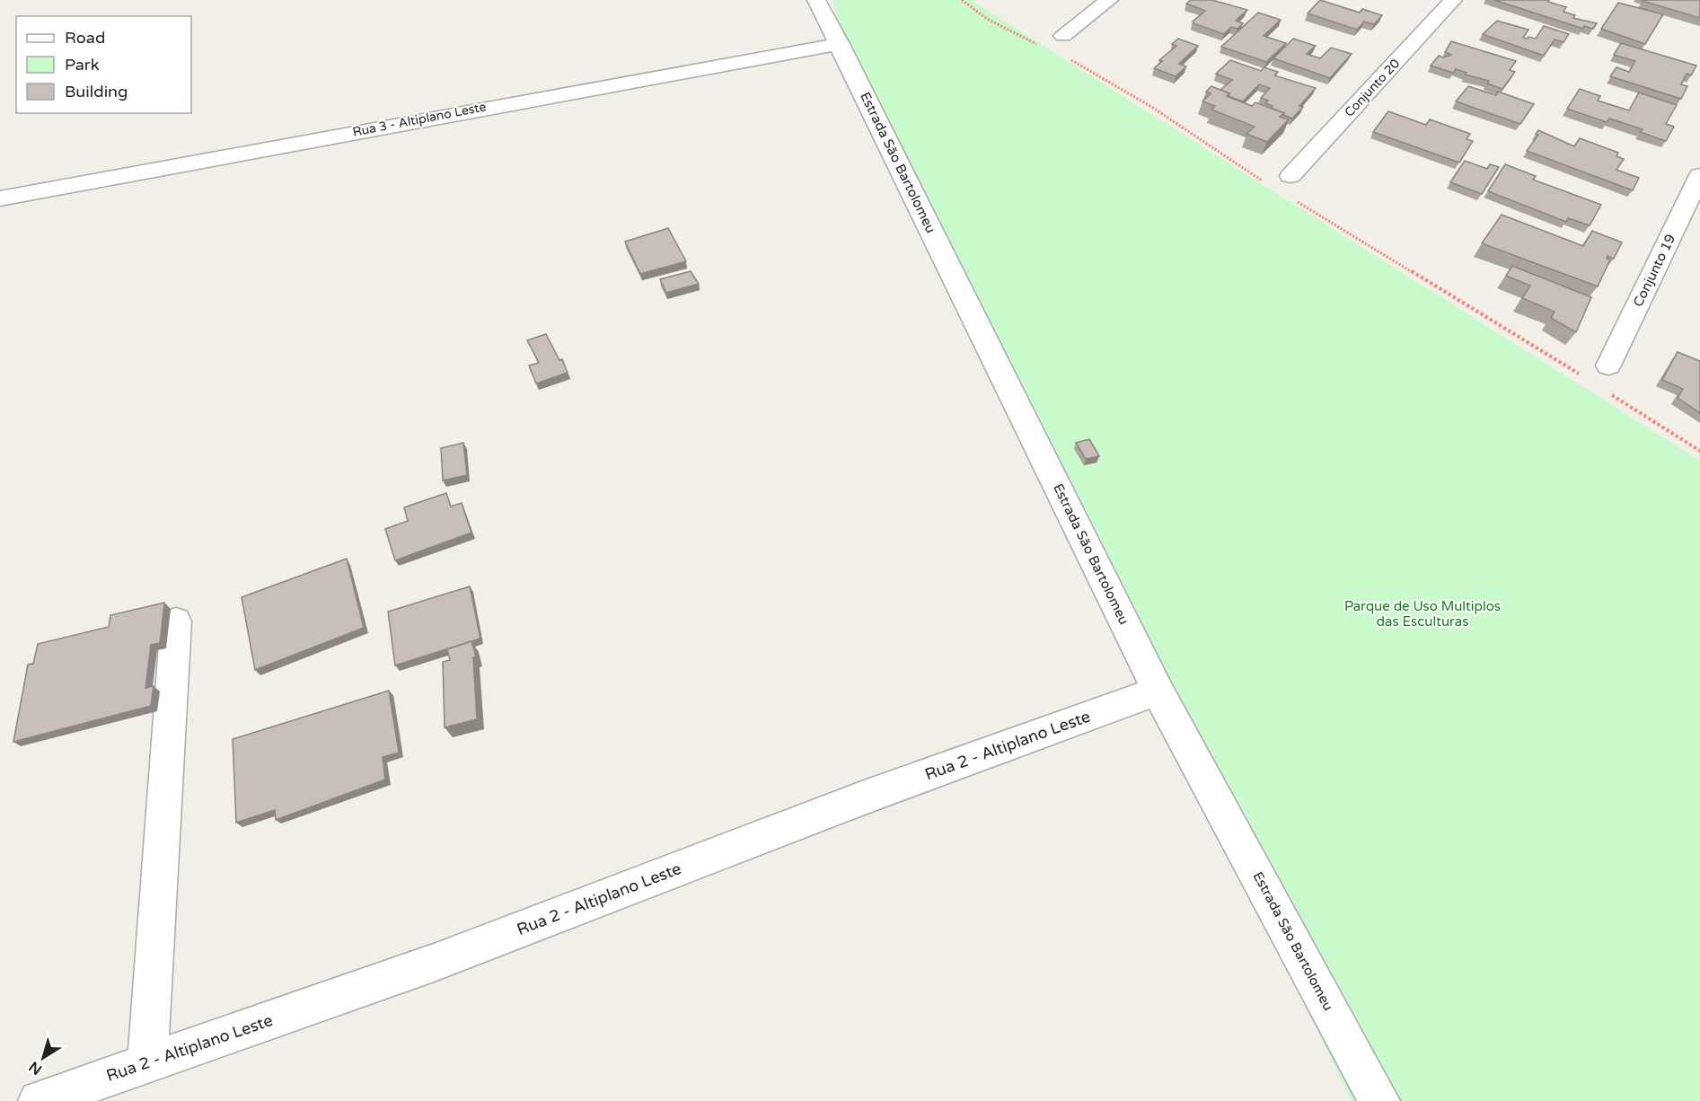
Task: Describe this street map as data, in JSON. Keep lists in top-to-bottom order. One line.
{"streets":{"street":["Conjunto 20","Rua 3 - Altiplano Leste","Estrada São Bartolomeu","Conjunto 19","Rua 2 - Altiplano Leste"]},"crossings":[["Rua 3 - Altiplano Leste","Estrada São Bartolomeu"],["Estrada São Bartolomeu","Rua 2 - Altiplano Leste"]],"parks":["Parque de Uso Multiplos das Esculturas"],"legend":["Road","Park","Building"],"north":"bottom left"}
